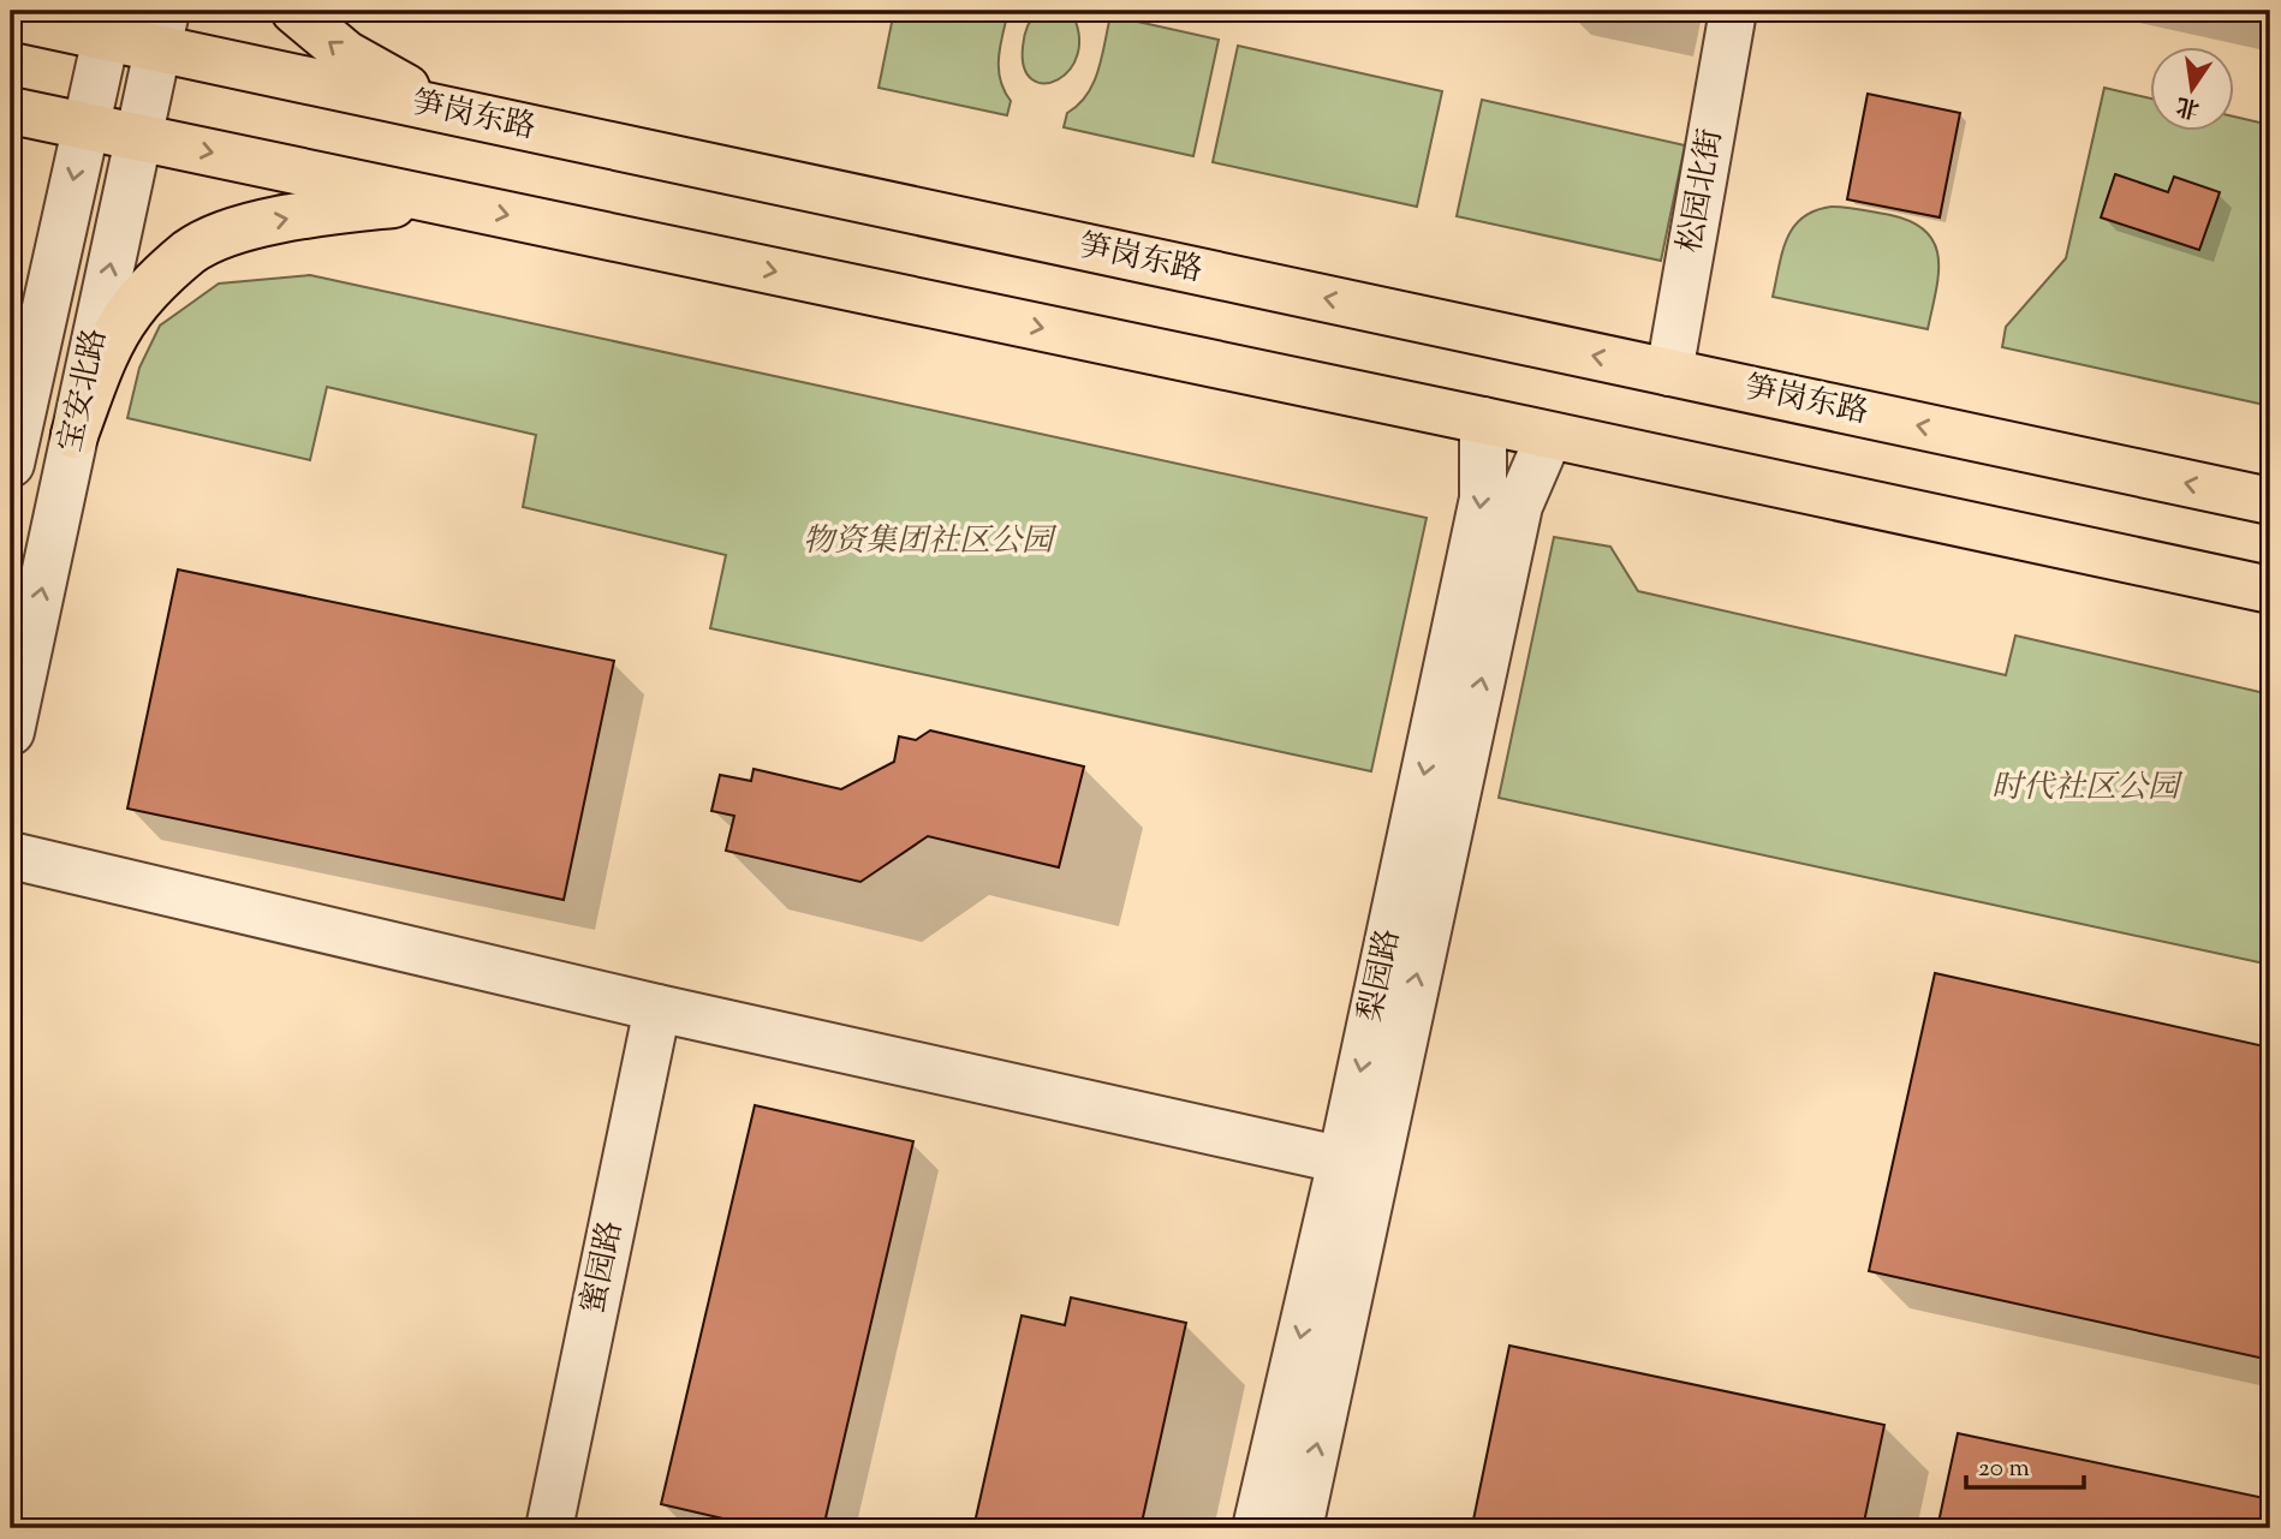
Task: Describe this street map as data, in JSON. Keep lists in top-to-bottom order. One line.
{"streets":{"main road":["笋岗东路"],"street":["松园北街","宝安北路","梨园路","蜜园路"]},"crossings":[["笋岗东路","松园北街"],["笋岗东路","宝安北路"]],"parks":["物资集团社区公园","时代社区公园"],"scale_bar":"20 m","north":"bottom"}
